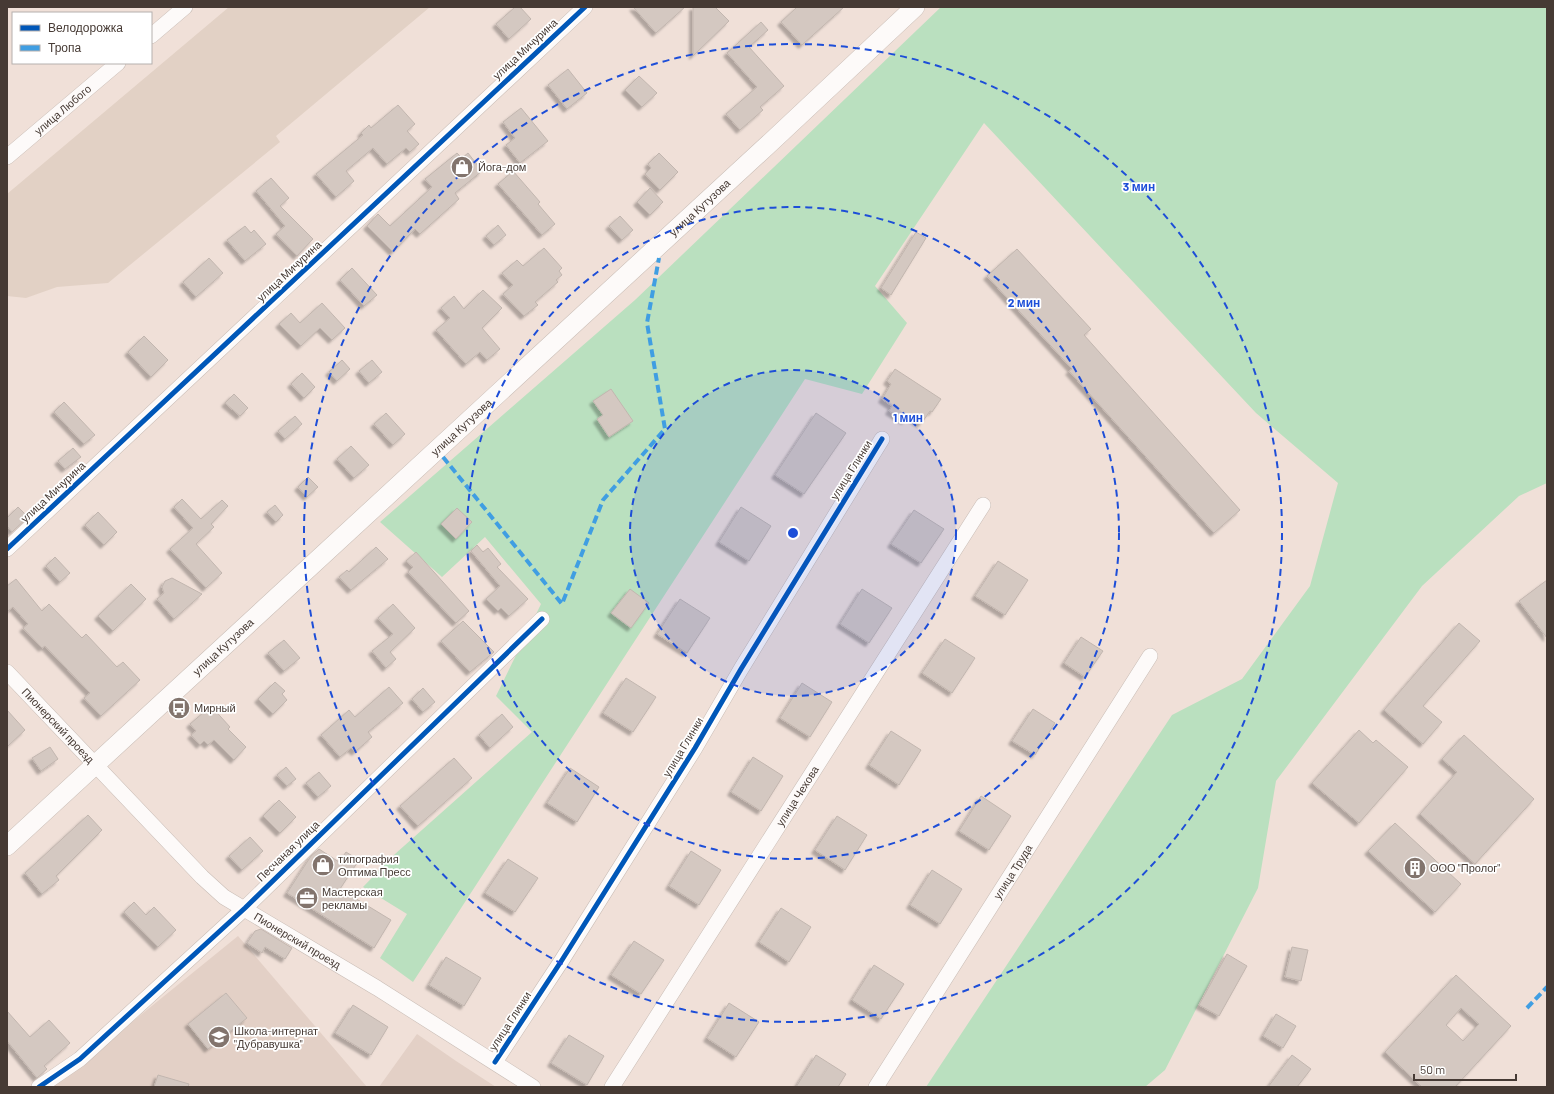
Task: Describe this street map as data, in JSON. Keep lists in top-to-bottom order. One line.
{"streets":{"main road":["улица Кутузова"],"street":["улица Мичурина","улица Любого","улица Глинки","Пионерский проезд","улица Чехова","Песчаная улица","улица Труда"]},"crossings":[["улица Кутузова","Пионерский проезд"],["улица Глинки","Пионерский проезд"],["Пионерский проезд","Песчаная улица"]],"places":{"shop":["Йога-дом","типография Оптима Пресс"],"bus stop":["Мирный"],"building":["ООО \"Пролог\""],"office":["Мастерская рекламы"],"school or university":["Школа-интернат \"Дубравушка\""]},"legend":["Велодорожка","Тропа"],"scale_bar":"50 m","rings":["3 мин","2 мин","1 мин"]}
